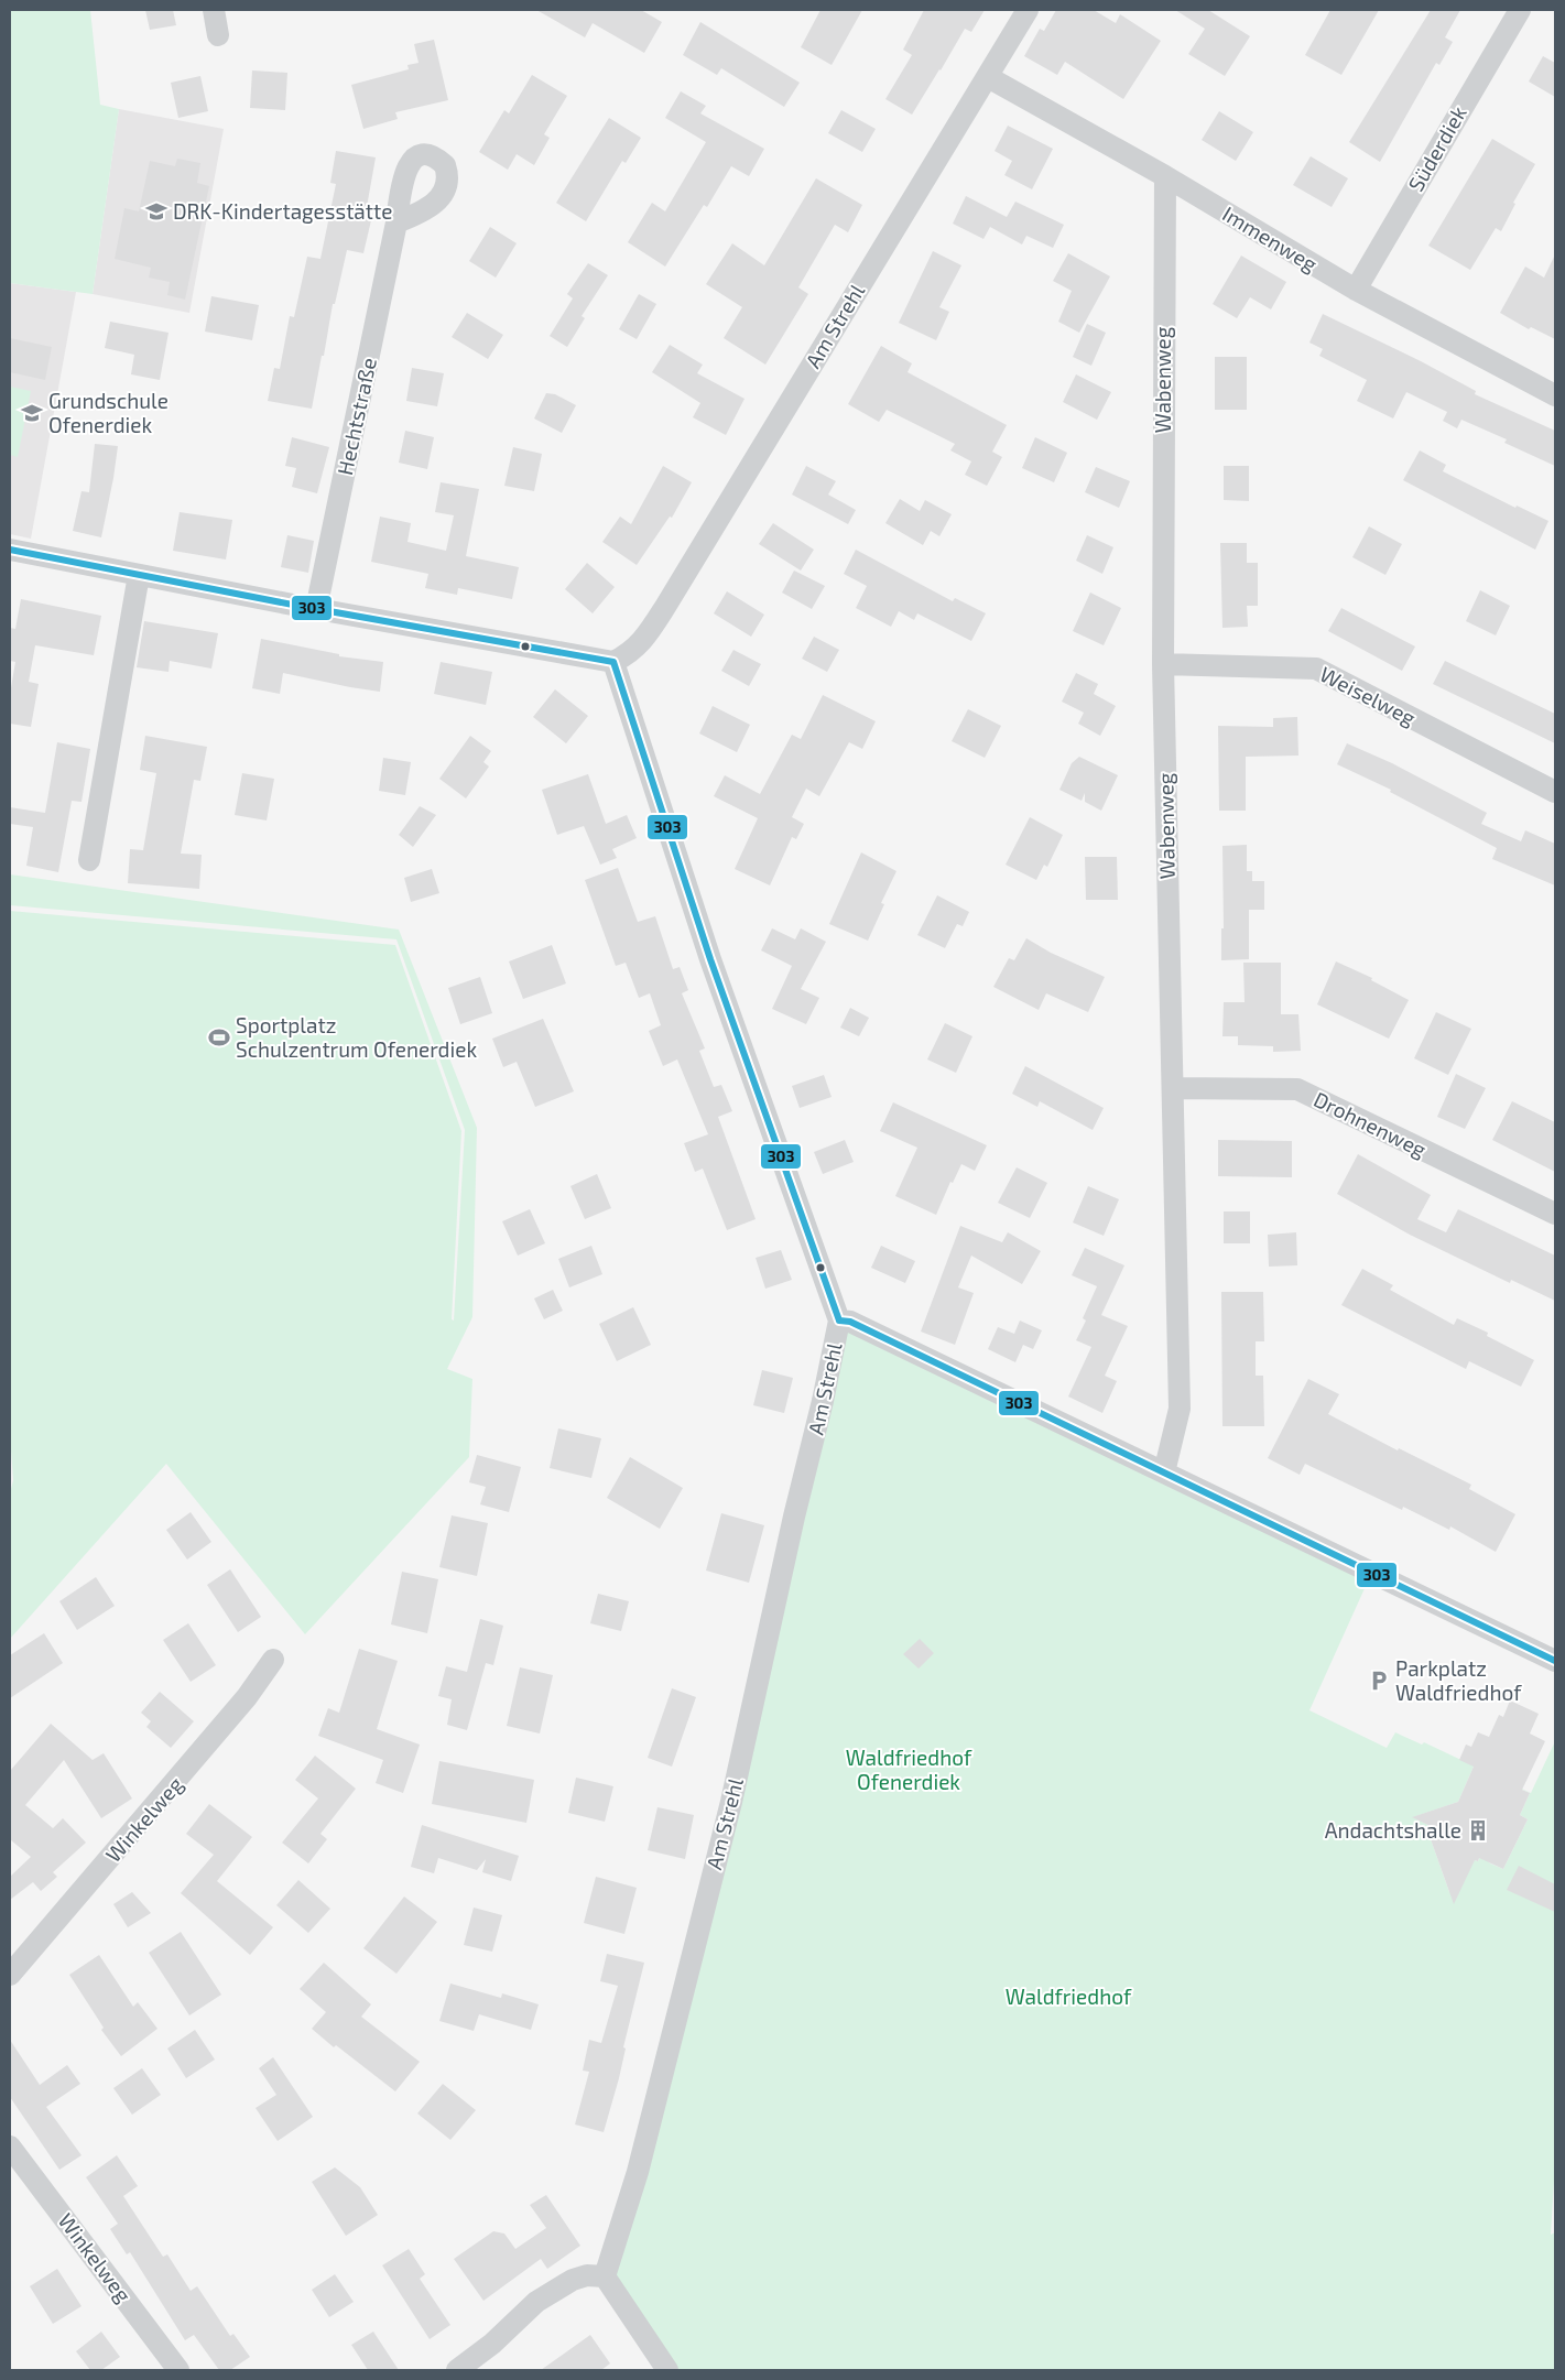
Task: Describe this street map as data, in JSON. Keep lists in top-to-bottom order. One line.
{"streets":{"street":["Süderdiek","Immenweg","Am Strehl","Wabenweg","Hechtstraße","Weiselweg","Drohnenweg","Winkelweg"]},"crossings":[["Süderdiek","Immenweg"],["Immenweg","Am Strehl"],["Immenweg","Wabenweg"],["Wabenweg","Weiselweg"],["Wabenweg","Drohnenweg"]],"parks":["Waldfriedhof Ofenerdiek","Waldfriedhof"],"places":{"school or university":["DRK-Kindertagesstätte","Grundschule Ofenerdiek"],"sports":["Sportplatz Schulzentrum Ofenerdiek"],"parking":["Parkplatz Waldfriedhof"],"building":["Andachtshalle"]},"lines":["transit line 303"]}
